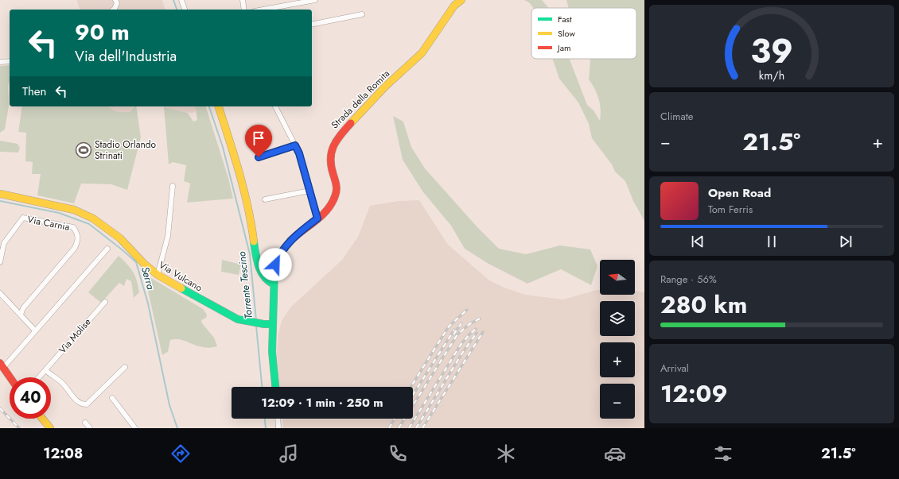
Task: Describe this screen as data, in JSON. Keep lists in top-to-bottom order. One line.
{"streets":{"street":["Strada della Romita","Via Carnia","Via Vulcano","Via Molise"]},"crossings":[["Strada della Romita","Via Vulcano"]],"water":["Serra","Torrente Tescino"],"places":{"sports":["Stadio Orlando Strinati"]},"legend":["Fast","Slow","Jam"],"north":"left","page":{"turn":["90 m","Via dell'Industria"],"then":"Then","tile":["Climate",["Range · 56%","280 km"],["Arrival","12:09"]],"heat":["−","21.5°","+"],"song":["Open Road","Tom Ferris"],"map_buttons":["+","−"],"limit":"40","trip":"12:09 · 1 min · 250 m","tabs":["12:08","21.5°"],"gauge":["39","km/h"]}}
